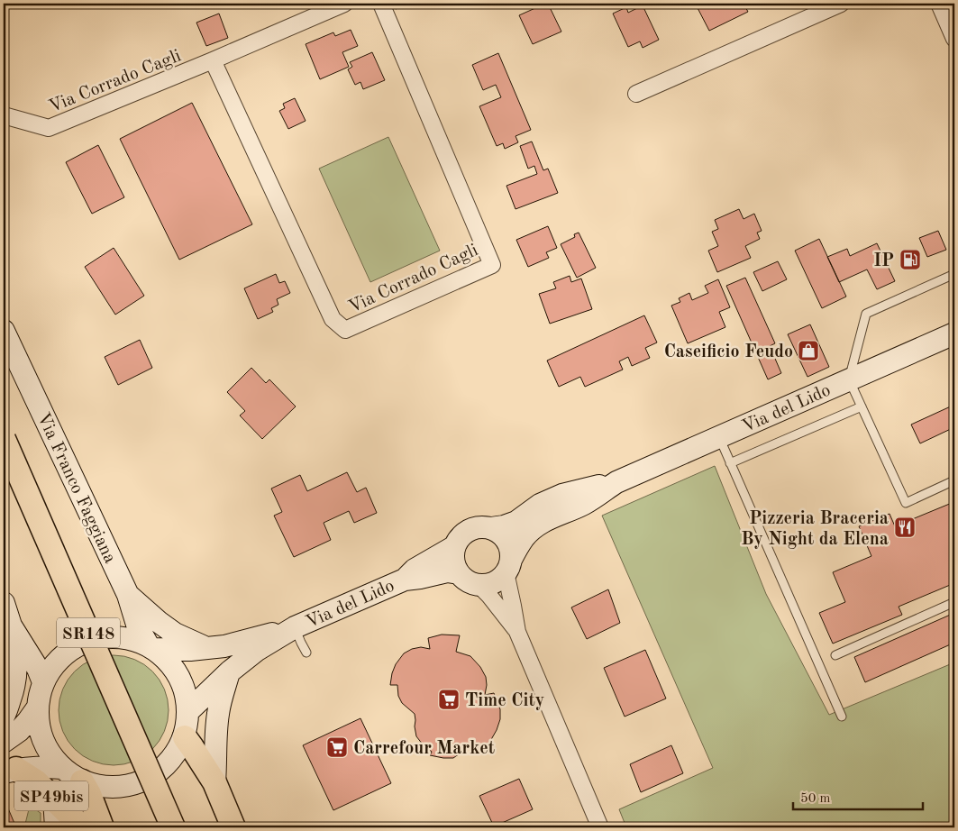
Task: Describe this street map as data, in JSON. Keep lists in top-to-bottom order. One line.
{"streets":{"main road":["Via del Lido","Via Franco Faggiana","SR148","SP49bis"],"street":["Via Corrado Cagli"]},"crossings":[["Via del Lido","Via Franco Faggiana"],["Via del Lido","SP49bis"],["Via Franco Faggiana","SP49bis"]],"places":{"fuel station":["IP"],"shop":["Caseificio Feudo"],"restaurant":["Pizzeria Braceria By Night da Elena"],"supermarket":["Time City","Carrefour Market"]},"scale_bar":"50 m"}
